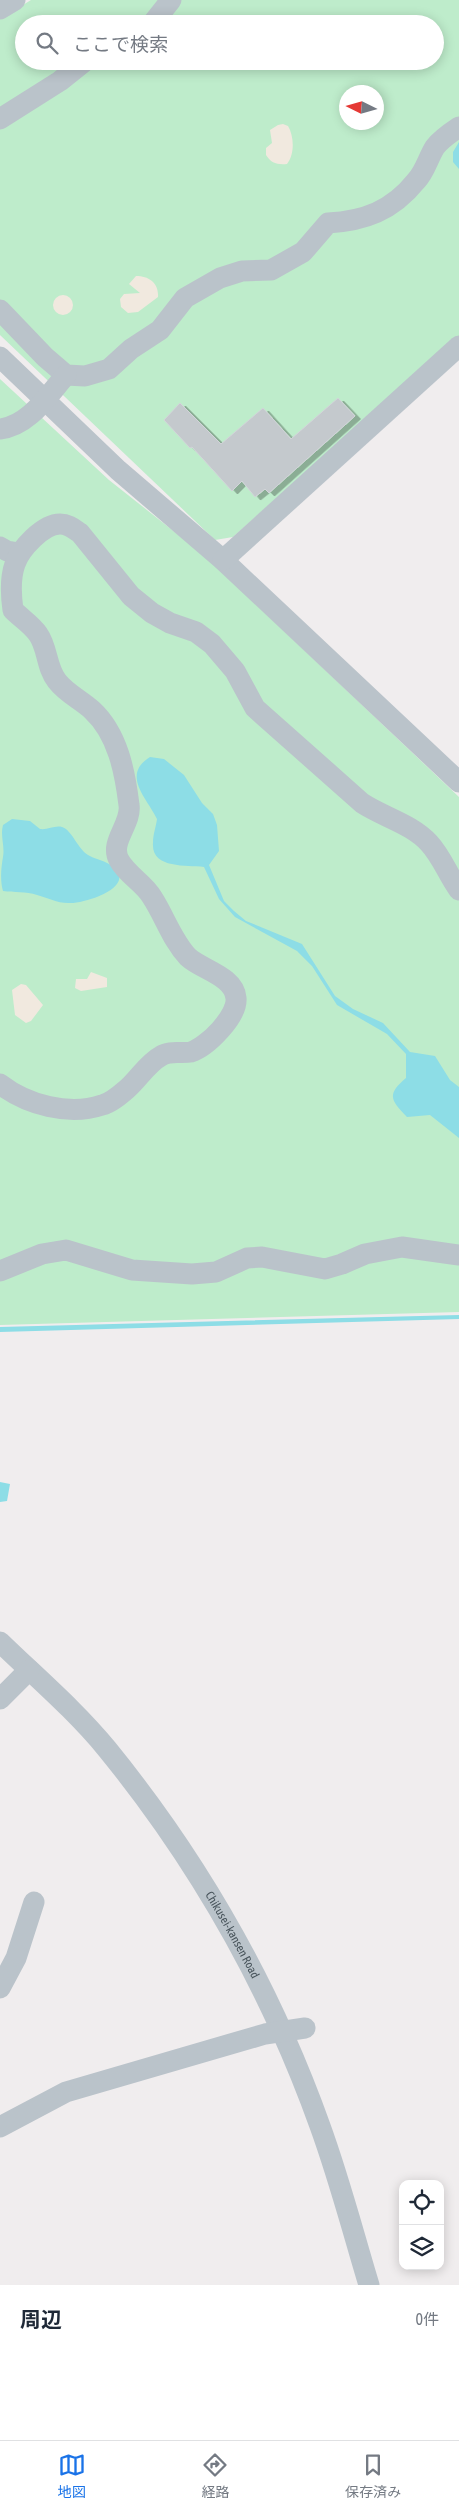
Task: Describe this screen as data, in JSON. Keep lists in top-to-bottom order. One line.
{"streets":{"street":["Chikusei-kansen Road"]},"north":"left","page":{"search":"ここで検索","heading":["周辺","0件"],"nav":["地図","経路","保存済み"]}}
